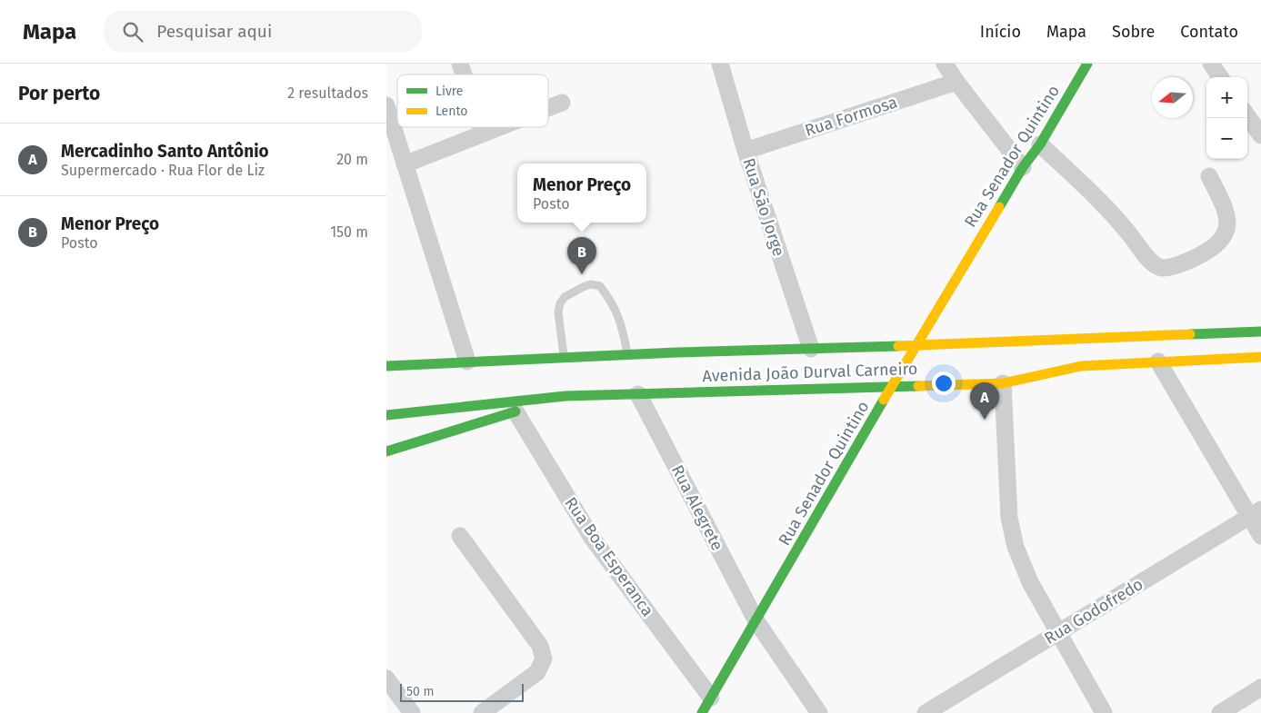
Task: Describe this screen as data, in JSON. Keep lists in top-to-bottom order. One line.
{"streets":{"main road":["Rua Senador Quintino","Avenida João Durval Carneiro"],"street":["Rua Formosa","Rua São Jorge","Rua Alegrete","Rua Boa Esperanca","Rua Godofredo"]},"crossings":[["Rua Formosa","Rua São Jorge"],["Rua Senador Quintino","Avenida João Durval Carneiro"],["Rua Senador Quintino","Rua Alegrete"],["Rua Senador Quintino","Rua Boa Esperanca"],["Rua São Jorge","Avenida João Durval Carneiro"],["Avenida João Durval Carneiro","Rua Alegrete"]],"legend":["Livre","Lento"],"scale_bar":"50 m","north":"left","page":{"header":"Mapa","search":"Pesquisar aqui","nav":["Início","Mapa","Sobre","Contato"],"heading":["Por perto","2 resultados"],"map_buttons":["+","−"],"list":[{"mark":"A","name":"Mercadinho Santo Antônio","note":"Supermercado · Rua Flor de Liz","value":"20 m"},{"mark":"B","name":"Menor Preço","note":"Posto","value":"150 m"}],"popup":["Menor Preço","Posto"],"pins":["B","A"],"scale":"50 m"}}
